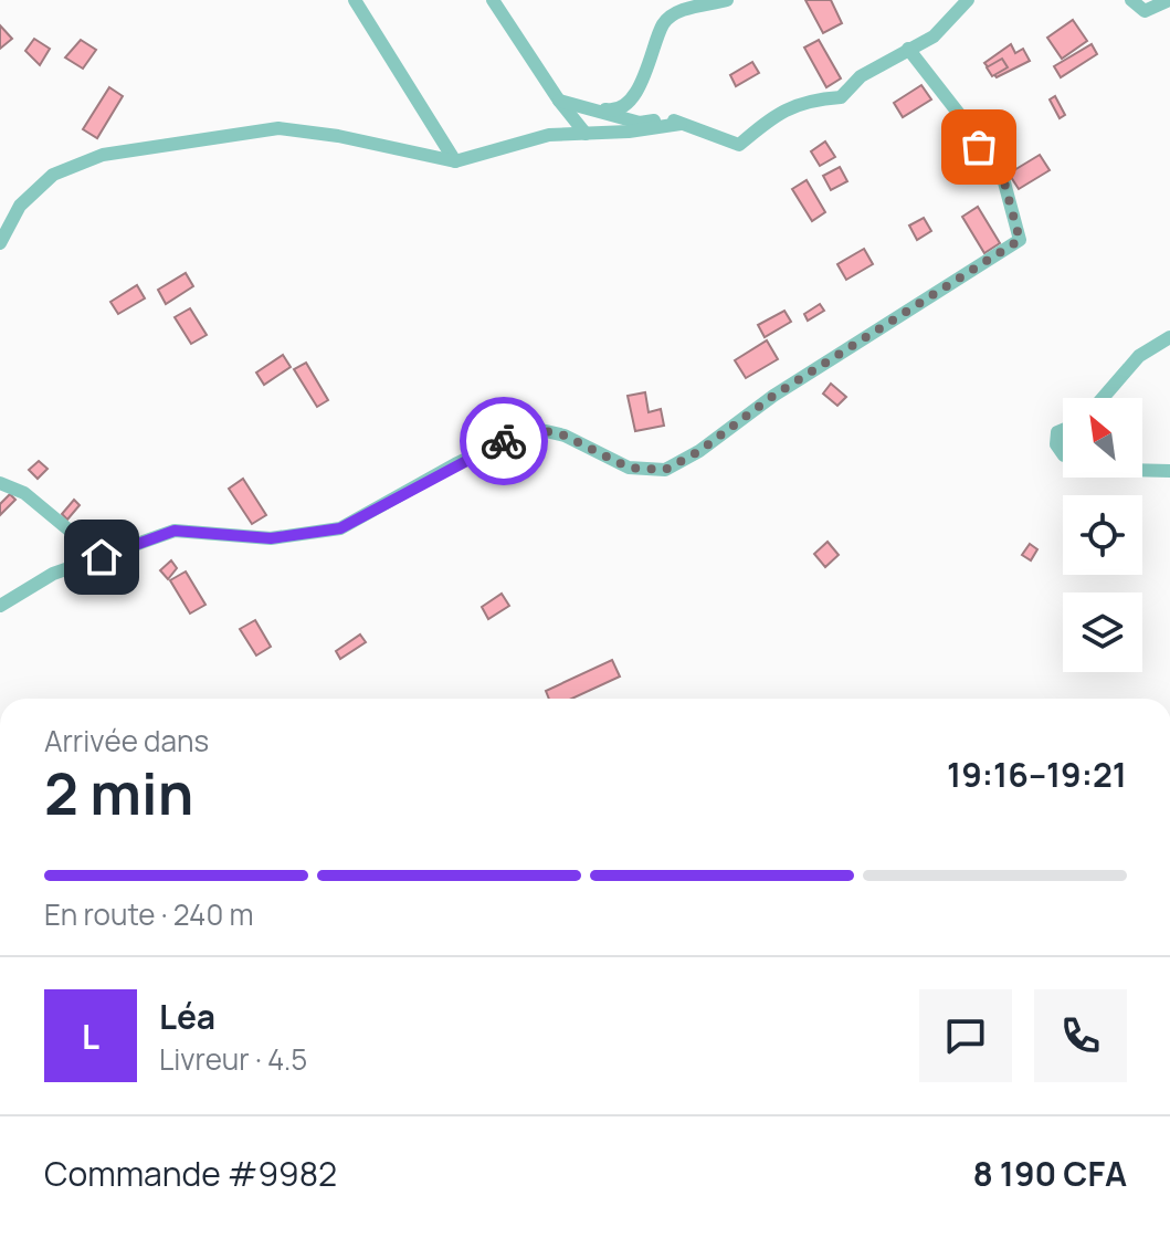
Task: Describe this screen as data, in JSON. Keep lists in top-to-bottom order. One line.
{"north":"top left","page":{"heading":["2 min","Arrivée dans","19:16–19:21"],"panel":["Léa","Livreur · 4.5","Commande #9982","8 190 CFA"],"bar":"En route · 240 m","round":"L"}}
